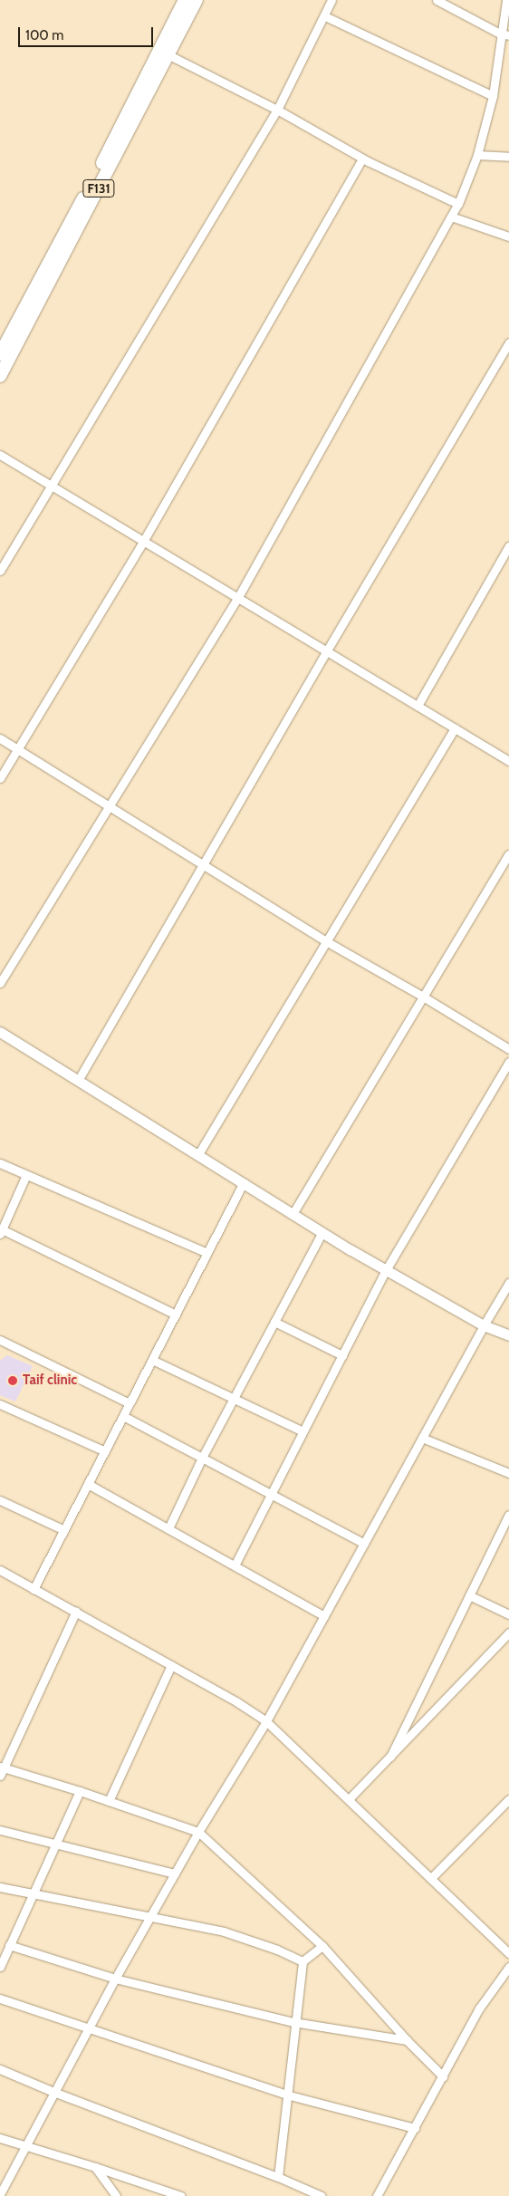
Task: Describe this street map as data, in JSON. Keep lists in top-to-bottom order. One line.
{"streets":{"main road":["F131"]},"places":["Taif clinic"],"scale_bar":"100 m"}
